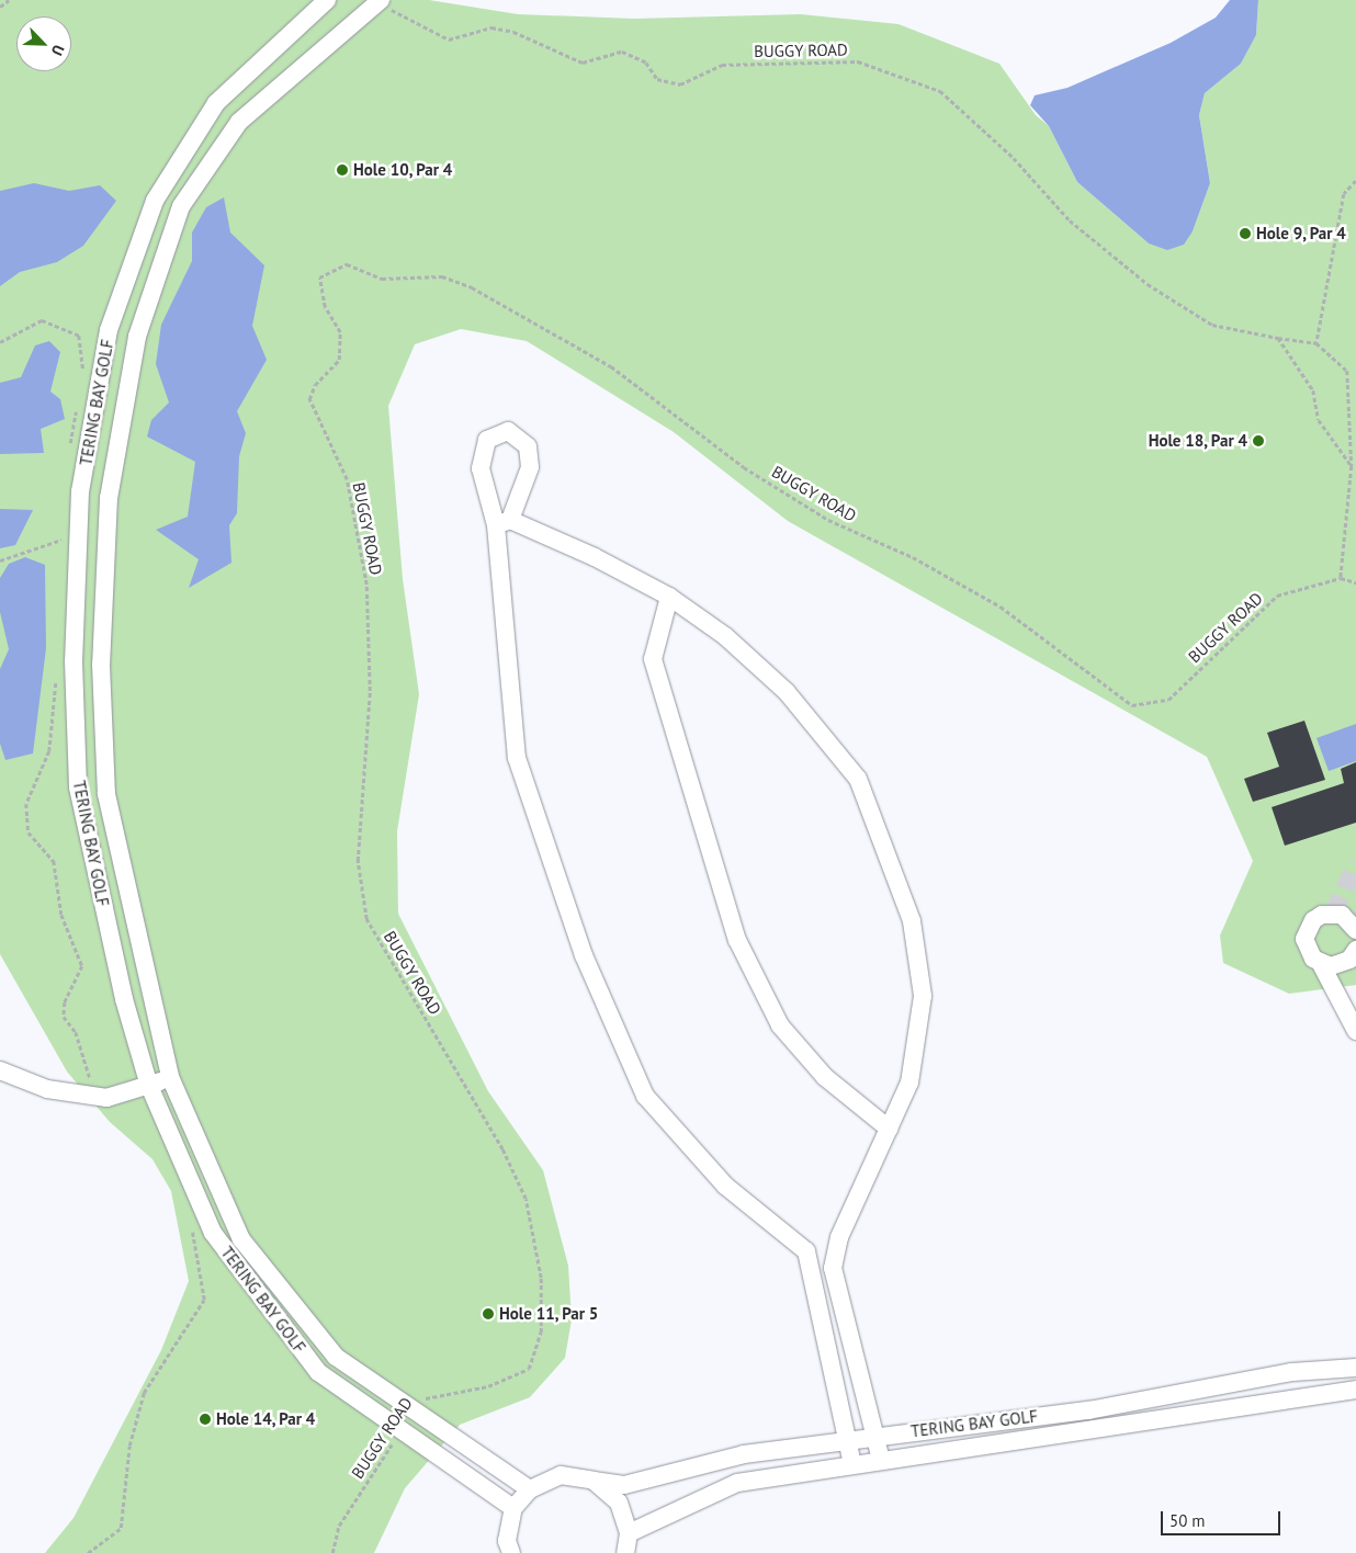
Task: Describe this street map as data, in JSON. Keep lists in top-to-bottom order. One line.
{"streets":{"street":["TERING BAY GOLF"],"path":["BUGGY ROAD"]},"crossings":[["BUGGY ROAD","TERING BAY GOLF"]],"places":["Hole 10, Par 4","Hole 9, Par 4","Hole 18, Par 4","Hole 11, Par 5","Hole 14, Par 4"],"scale_bar":"50 m","north":"bottom right"}
